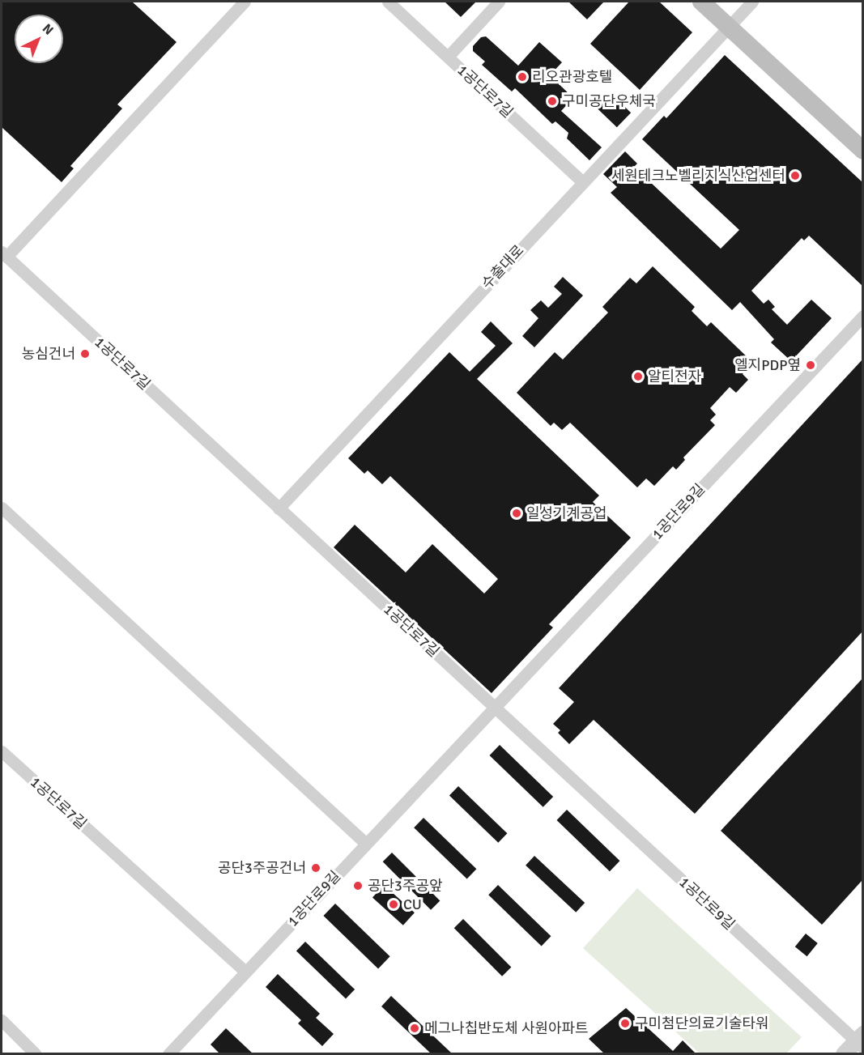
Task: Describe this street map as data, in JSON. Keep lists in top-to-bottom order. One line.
{"streets":{"street":["1공단로7길","수출대로","1공단로9길"]},"crossings":[["1공단로7길","수출대로"],["1공단로7길","1공단로9길"]],"places":["리오관광호텔","구미공단우체국","세원테크노벨리지식산업센터","농심건너","엘지PDP옆","알티전자","일성기계공업","공단3주공건너","공단3주공앞","CU","구미첨단의료기술타워","메그나칩반도체 사원아파트"],"north":"top right"}
